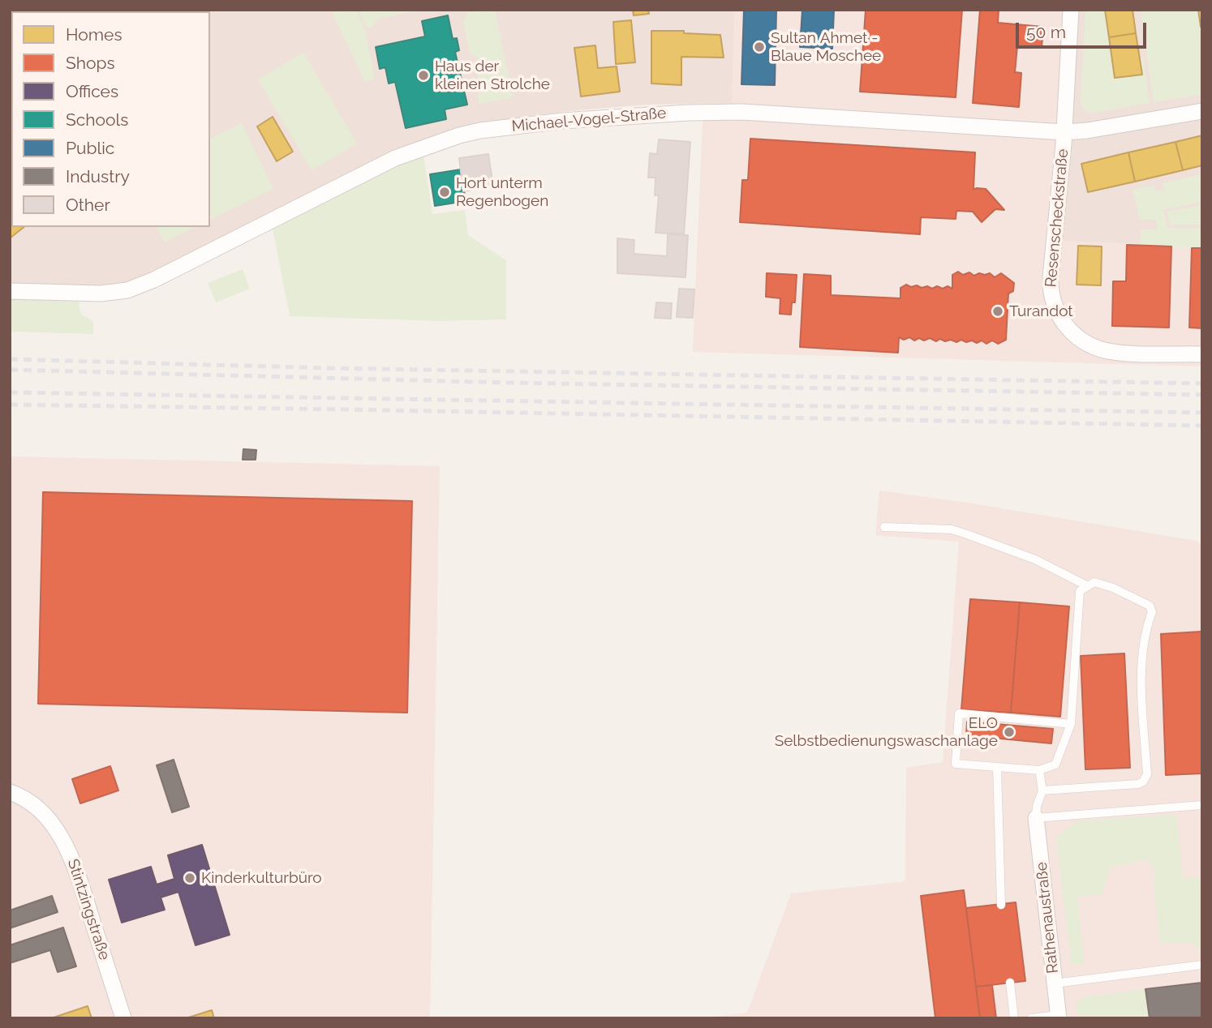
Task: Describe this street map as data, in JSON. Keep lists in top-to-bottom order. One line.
{"streets":{"street":["Michael-Vogel-Straße","Resenscheckstraße","Stintzingstraße","Rathenaustraße"]},"crossings":[["Michael-Vogel-Straße","Resenscheckstraße"]],"places":["Sultan Ahmet - Blaue Moschee","Haus der kleinen Strolche","Hort unterm Regenbogen","Turandot","ELO Selbstbedienungswaschanlage","Kinderkulturbüro"],"legend":["Homes","Shops","Offices","Schools","Public","Industry","Other"],"scale_bar":"50 m"}
